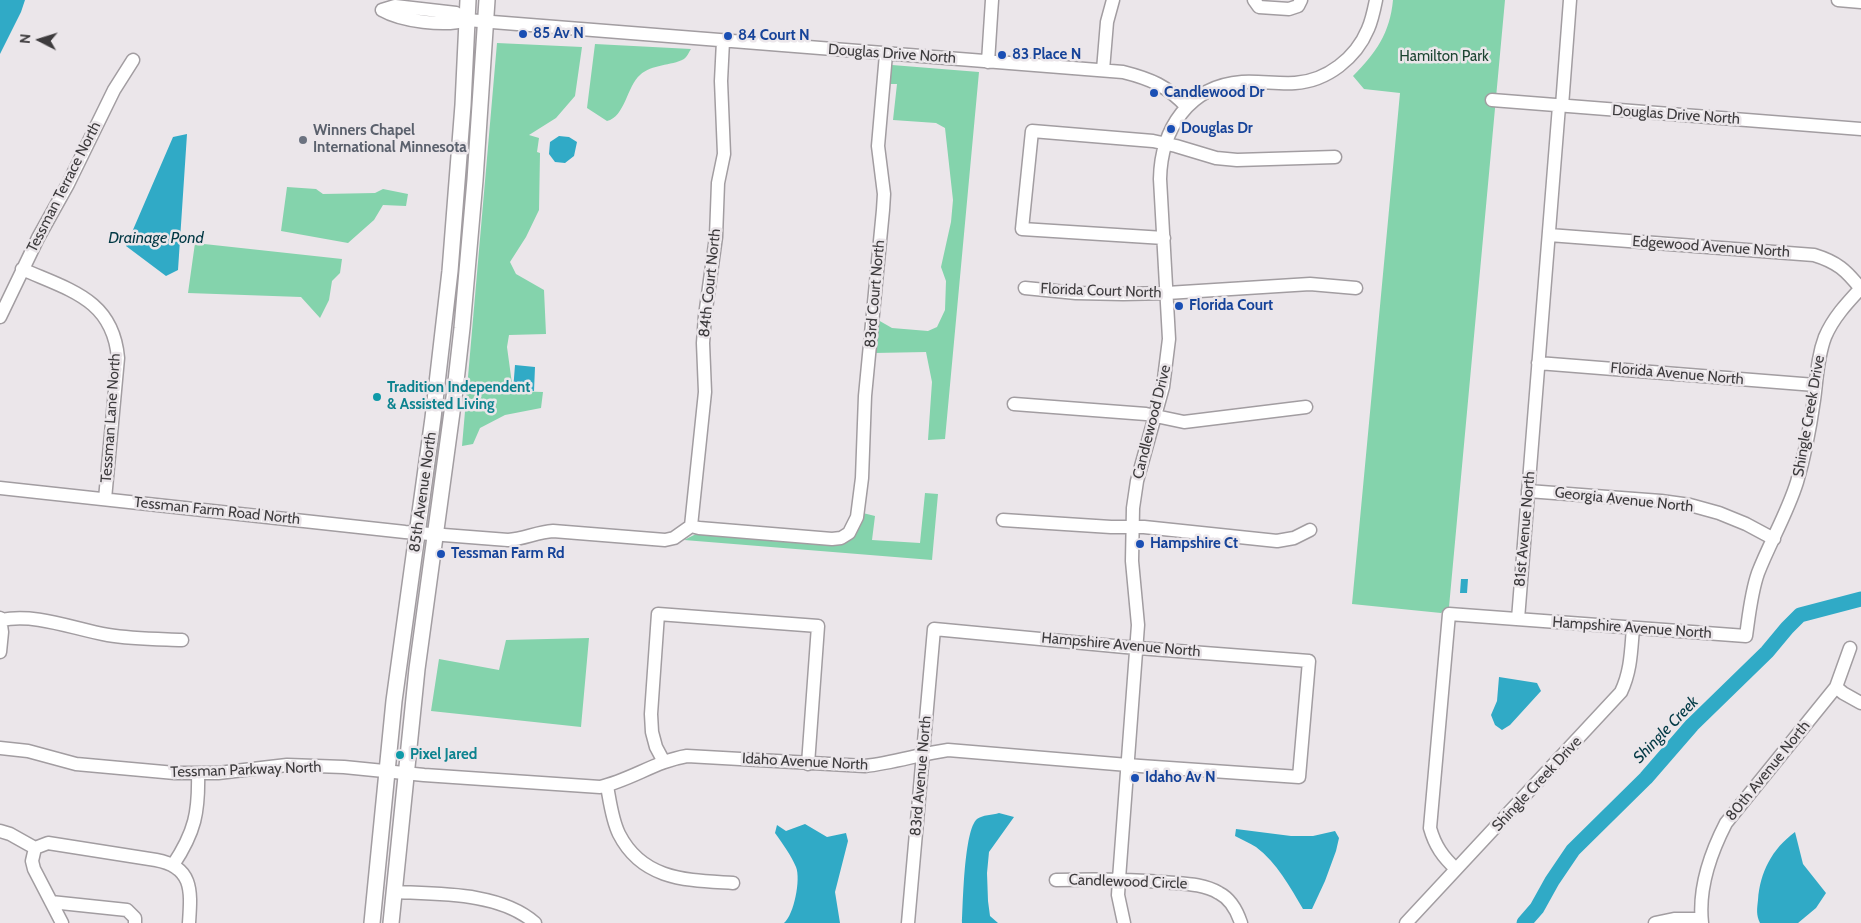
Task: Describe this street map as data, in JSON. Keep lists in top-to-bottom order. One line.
{"streets":{"main road":["85th Avenue North"],"street":["Douglas Drive North","Tessman Terrace North","Edgewood Avenue North","84th Court North","Florida Court North","83rd Court North","Florida Avenue North","Shingle Creek Drive","Tessman Lane North","Candlewood Drive","Georgia Avenue North","Tessman Farm Road North","81st Avenue North","Hampshire Avenue North","Idaho Avenue North","Tessman Parkway North","80th Avenue North","83rd Avenue North","Candlewood Circle"]},"crossings":[["Douglas Drive North","84th Court North"],["Douglas Drive North","83rd Court North"],["Douglas Drive North","Candlewood Drive"],["Douglas Drive North","85th Avenue North"],["Douglas Drive North","81st Avenue North"],["Tessman Terrace North","Tessman Lane North"],["Edgewood Avenue North","Shingle Creek Drive"],["Edgewood Avenue North","81st Avenue North"],["84th Court North","83rd Court North"],["84th Court North","Tessman Farm Road North"],["Florida Court North","Candlewood Drive"],["83rd Court North","Tessman Farm Road North"],["Florida Avenue North","Shingle Creek Drive"],["Florida Avenue North","81st Avenue North"],["Shingle Creek Drive","Georgia Avenue North"],["Shingle Creek Drive","Hampshire Avenue North"],["Tessman Lane North","Tessman Farm Road North"],["Candlewood Drive","Hampshire Avenue North"],["Candlewood Drive","Idaho Avenue North"],["Candlewood Drive","Candlewood Circle"],["85th Avenue North","Tessman Farm Road North"],["85th Avenue North","Idaho Avenue North"],["85th Avenue North","Tessman Parkway North"],["Georgia Avenue North","81st Avenue North"],["81st Avenue North","Hampshire Avenue North"],["Hampshire Avenue North","Idaho Avenue North"],["Hampshire Avenue North","83rd Avenue North"],["Idaho Avenue North","Tessman Parkway North"],["Idaho Avenue North","83rd Avenue North"]],"water":["Drainage Pond","Shingle Creek"],"parks":["Hamilton Park"],"places":["85 Av N","84 Court N","83 Place N","Candlewood Dr","Douglas Dr","Winners Chapel International Minnesota","Florida Court","Tradition Independent & Assisted Living","Hampshire Ct","Tessman Farm Rd","Pixel Jared","Idaho Av N"],"north":"left"}
